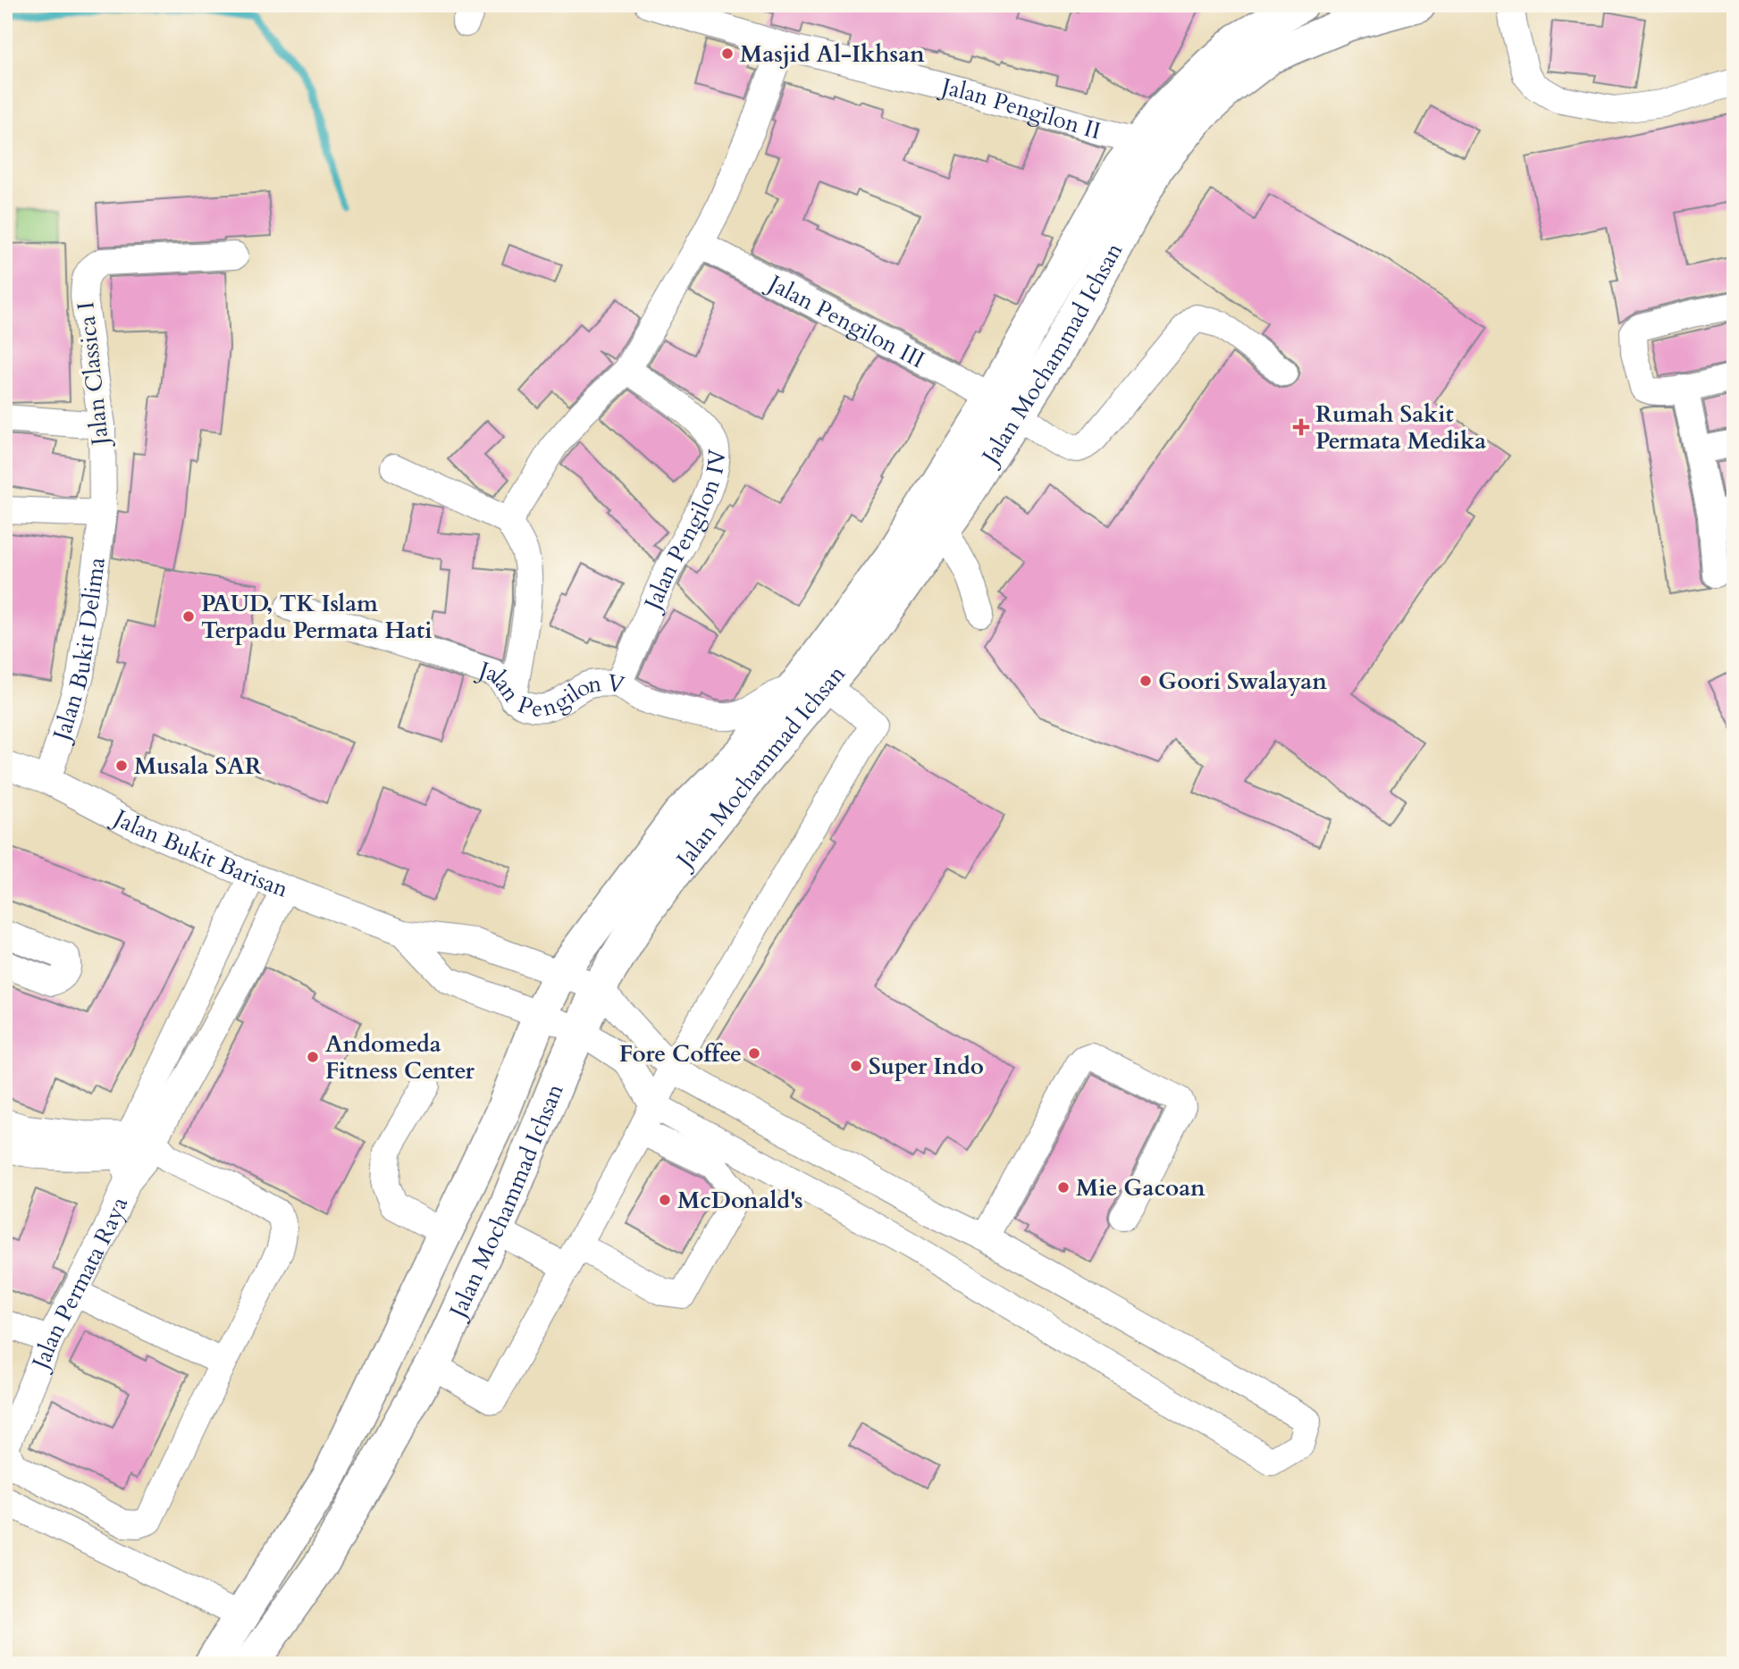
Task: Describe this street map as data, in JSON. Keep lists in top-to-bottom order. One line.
{"streets":{"main road":["Jalan Mochammad Ichsan"],"street":["Jalan Pengilon II","Jalan Pengilon III","Jalan Classica I","Jalan Pengilon IV","Jalan Bukit Delima","Jalan Pengilon V","Jalan Bukit Barisan","Jalan Permata Raya"]},"crossings":[["Jalan Pengilon II","Jalan Mochammad Ichsan"],["Jalan Pengilon III","Jalan Mochammad Ichsan"],["Jalan Mochammad Ichsan","Jalan Pengilon V"],["Jalan Mochammad Ichsan","Jalan Bukit Barisan"],["Jalan Classica I","Jalan Bukit Delima"],["Jalan Pengilon IV","Jalan Pengilon V"],["Jalan Bukit Delima","Jalan Bukit Barisan"],["Jalan Bukit Barisan","Jalan Permata Raya"]],"places":{"other":["Masjid Al-Ikhsan","PAUD, TK Islam Terpadu Permata Hati","Goori Swalayan","Musala SAR","Fore Coffee","Andomeda Fitness Center","Super Indo","Mie Gacoan","McDonald's"],"health":["Rumah Sakit Permata Medika"]}}
